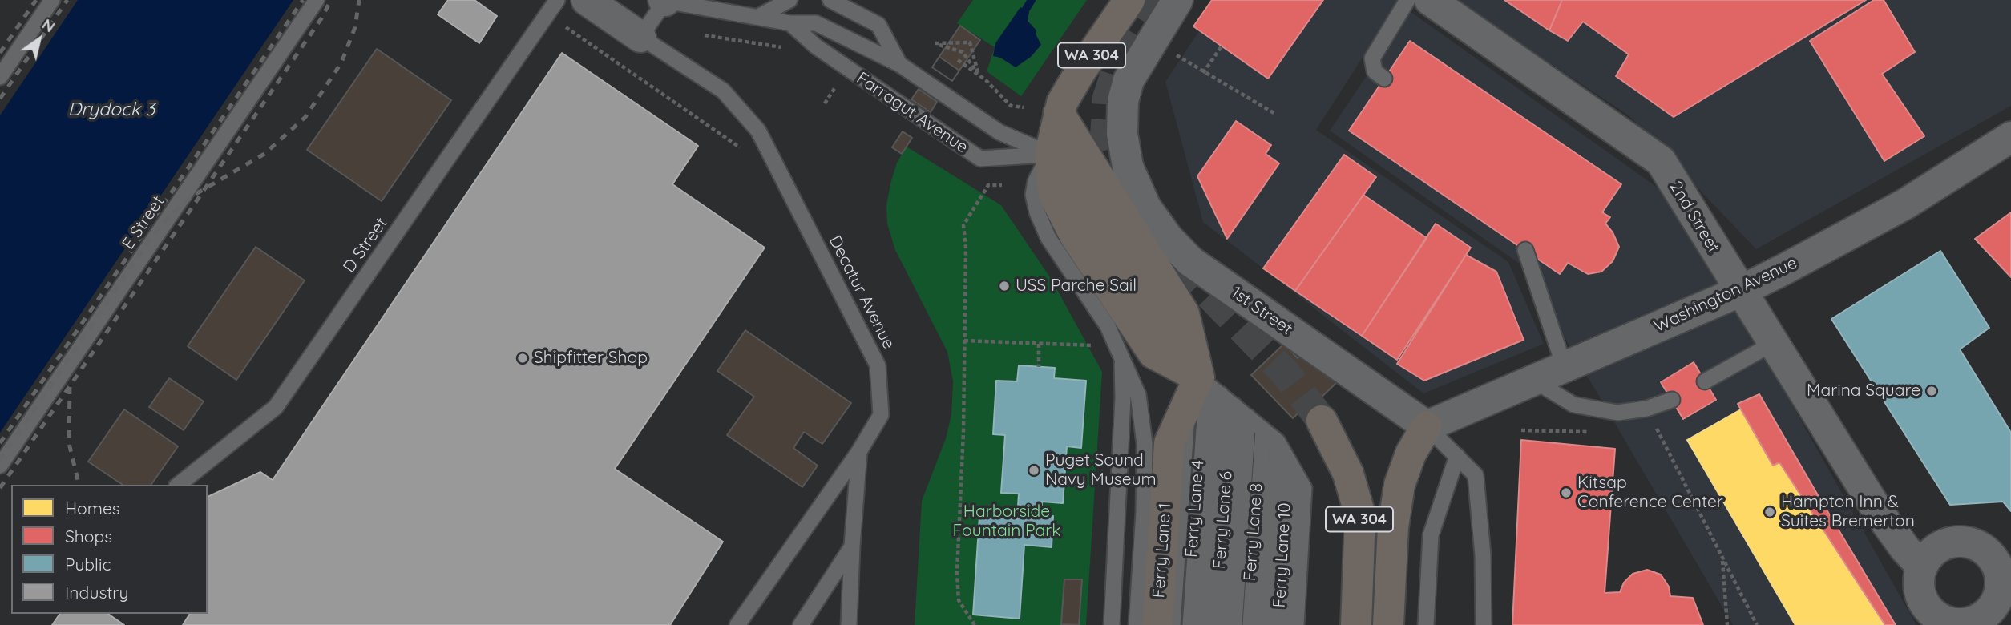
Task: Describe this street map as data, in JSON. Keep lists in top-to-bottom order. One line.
{"streets":{"highway":["WA 304","Ferry Lane 1"],"main road":["2nd Street","Washington Avenue","1st Street"],"lane":["Farragut Avenue","E Street","D Street","Decatur Avenue","Ferry Lane 4","Ferry Lane 6","Ferry Lane 8","Ferry Lane 10"]},"crossings":[["WA 304","Farragut Avenue"],["WA 304","Ferry Lane 4"],["WA 304","Ferry Lane 6"],["WA 304","Ferry Lane 8"],["WA 304","Ferry Lane 1"],["WA 304","Ferry Lane 10"],["Farragut Avenue","1st Street"],["2nd Street","Washington Avenue"],["Washington Avenue","1st Street"],["Ferry Lane 4","Ferry Lane 1"]],"water":["Drydock 3"],"parks":["Harborside Fountain Park"],"places":["USS Parche Sail","Shipfitter Shop","Marina Square","Puget Sound Navy Museum","Kitsap Conference Center","Hampton Inn & Suites Bremerton"],"legend":["Homes","Shops","Public","Industry"],"north":"top right"}
